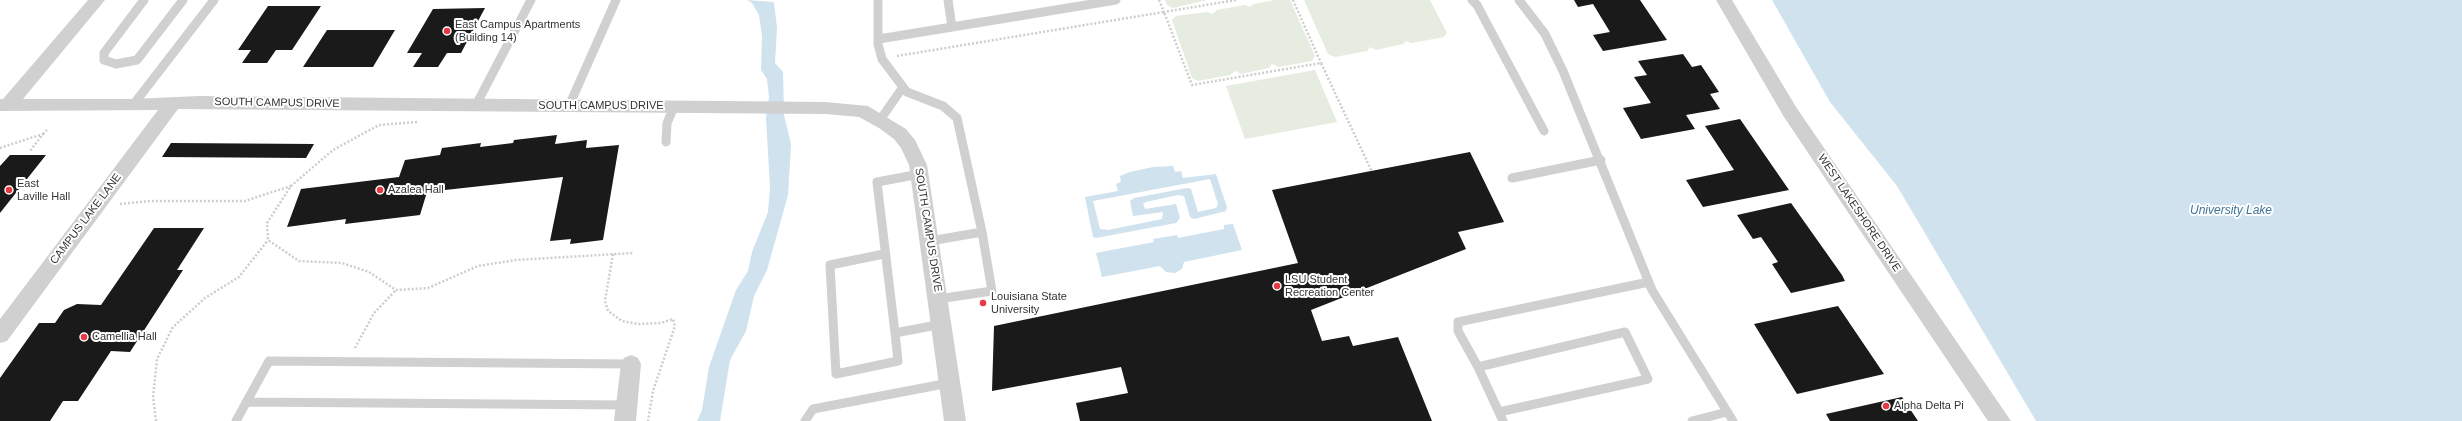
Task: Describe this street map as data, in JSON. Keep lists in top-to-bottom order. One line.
{"streets":{"street":["SOUTH CAMPUS DRIVE","WEST LAKESHORE DRIVE","CAMPUS LAKE LANE"]},"crossings":[["SOUTH CAMPUS DRIVE","CAMPUS LAKE LANE"]],"water":["University Lake"],"places":["East Campus Apartments (Building 14)","East Laville Hall","Azalea Hall","LSU Student Recreation Center","Louisiana State University","Camellia Hall","Alpha Delta Pi"]}
